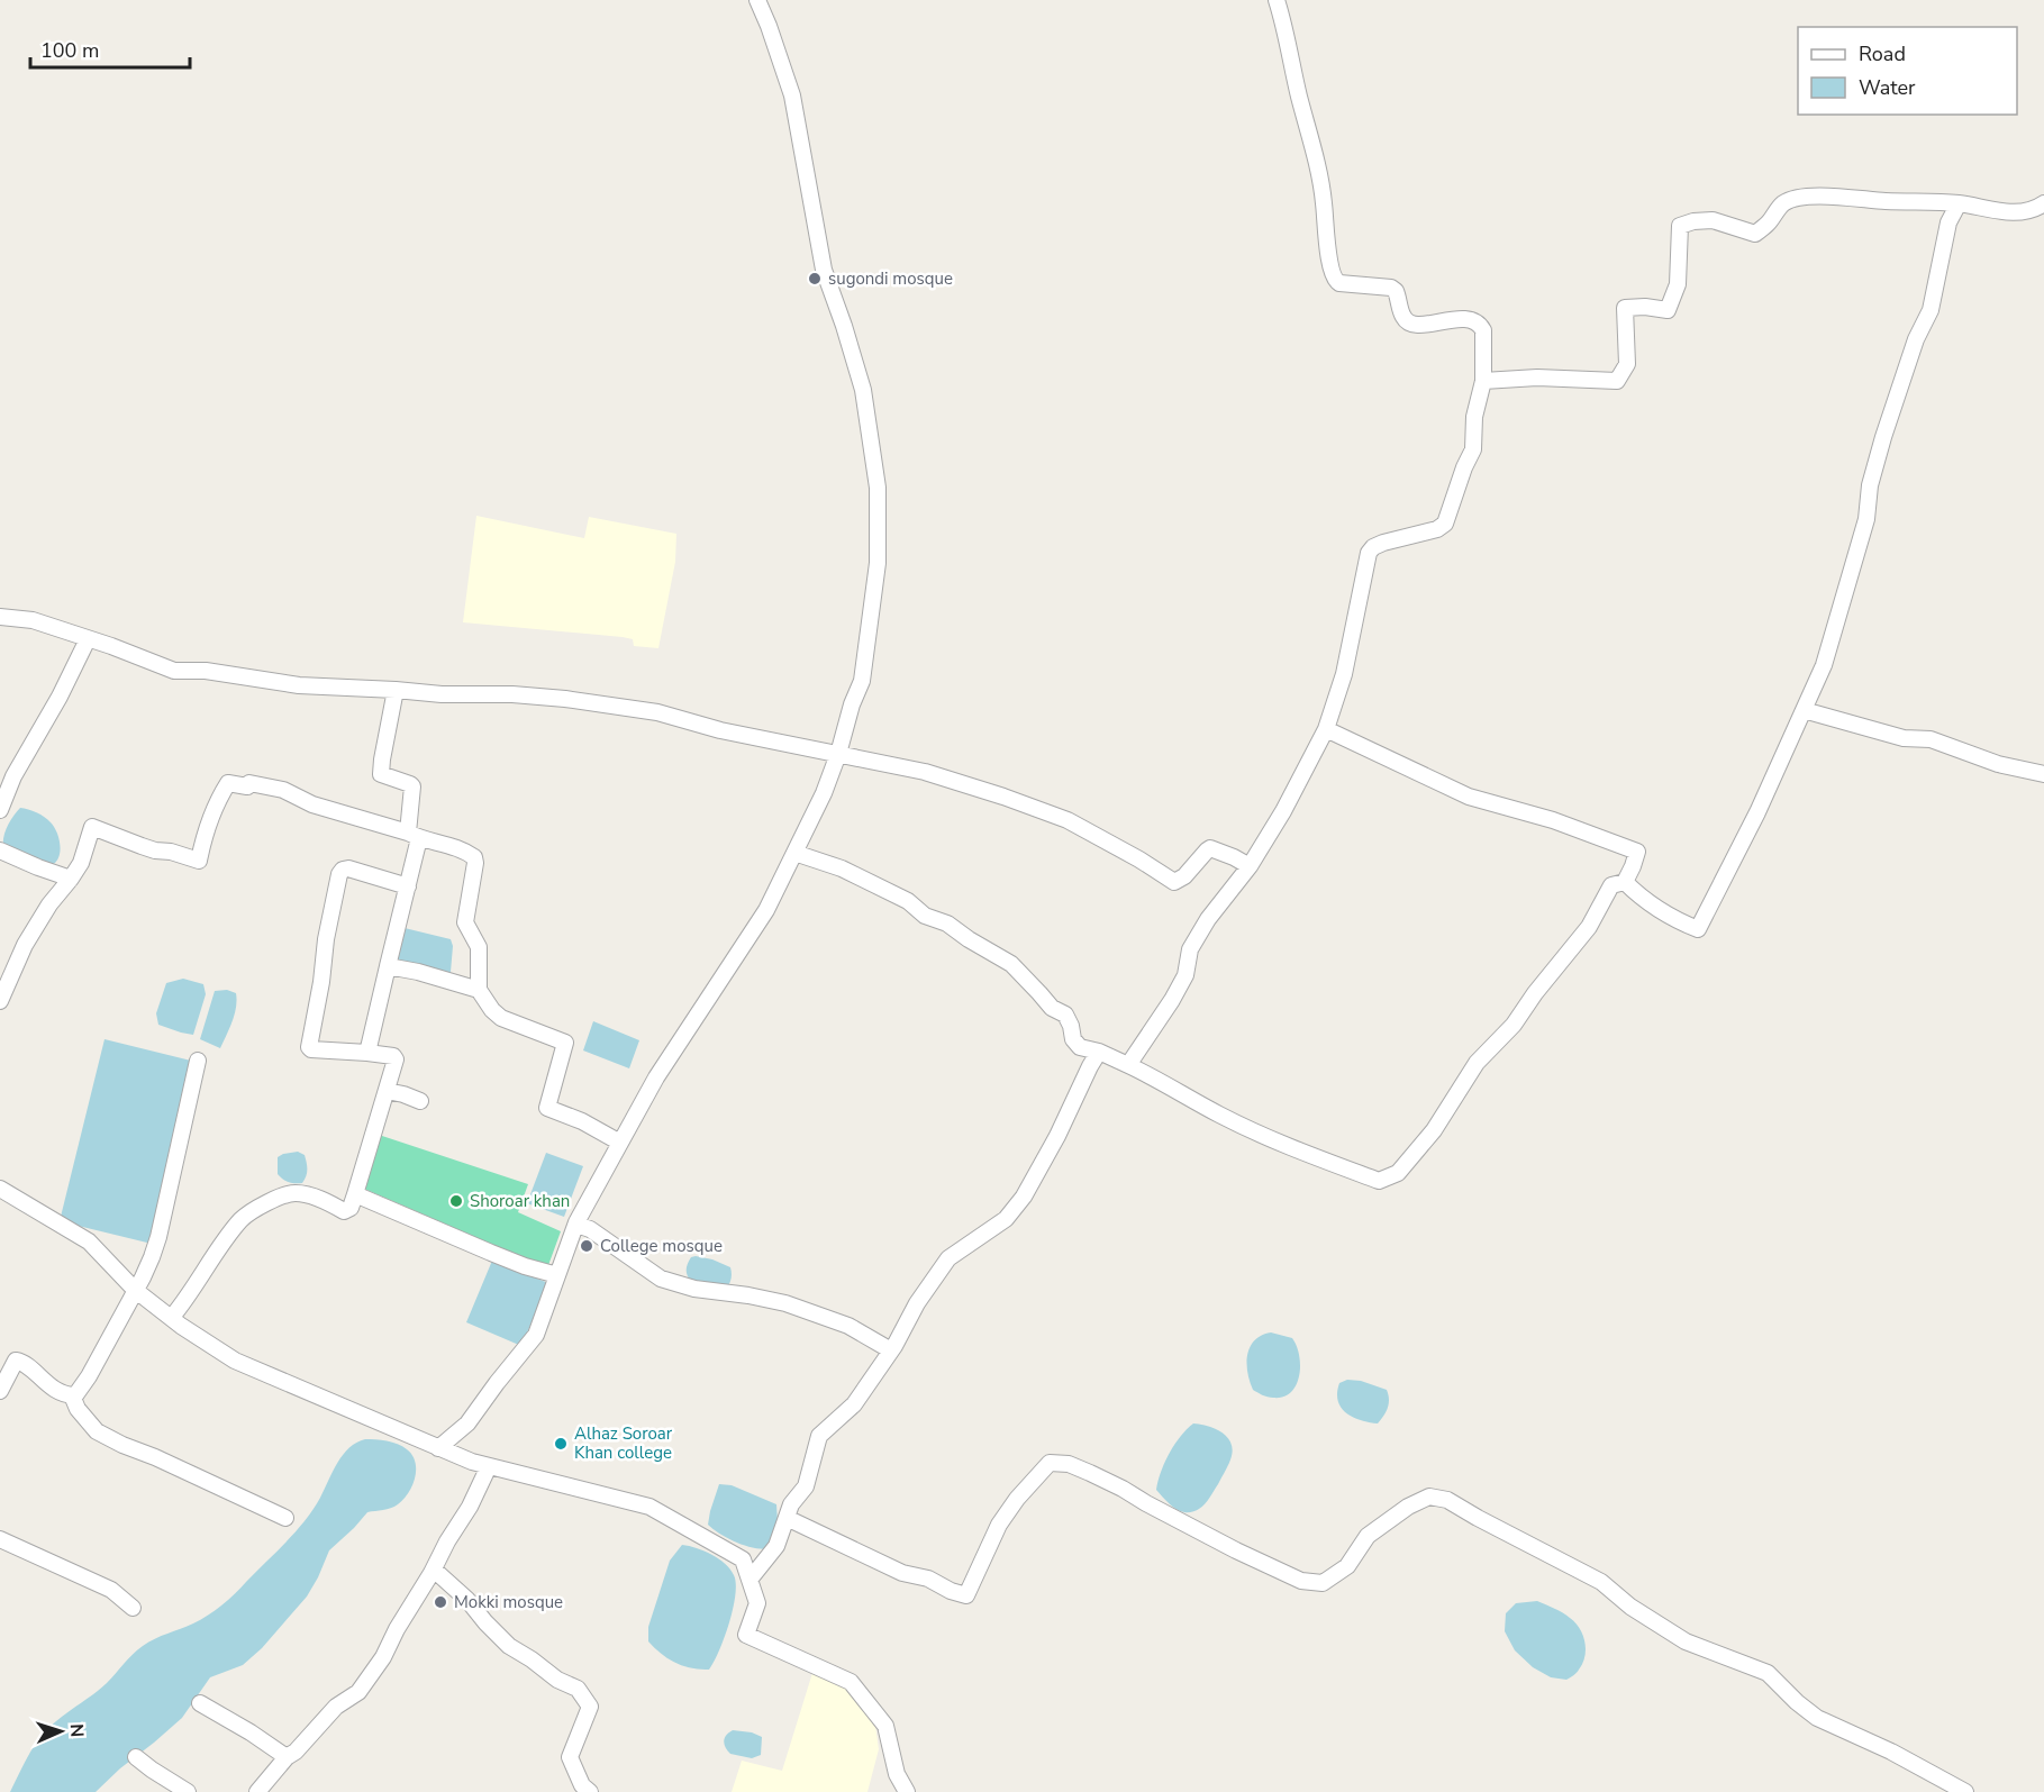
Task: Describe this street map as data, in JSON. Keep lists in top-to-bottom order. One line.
{"places":["sugondi mosque","Shoroar khan","College mosque","Alhaz Soroar Khan college","Mokki mosque"],"legend":["Road","Water"],"scale_bar":"100 m","north":"right"}
